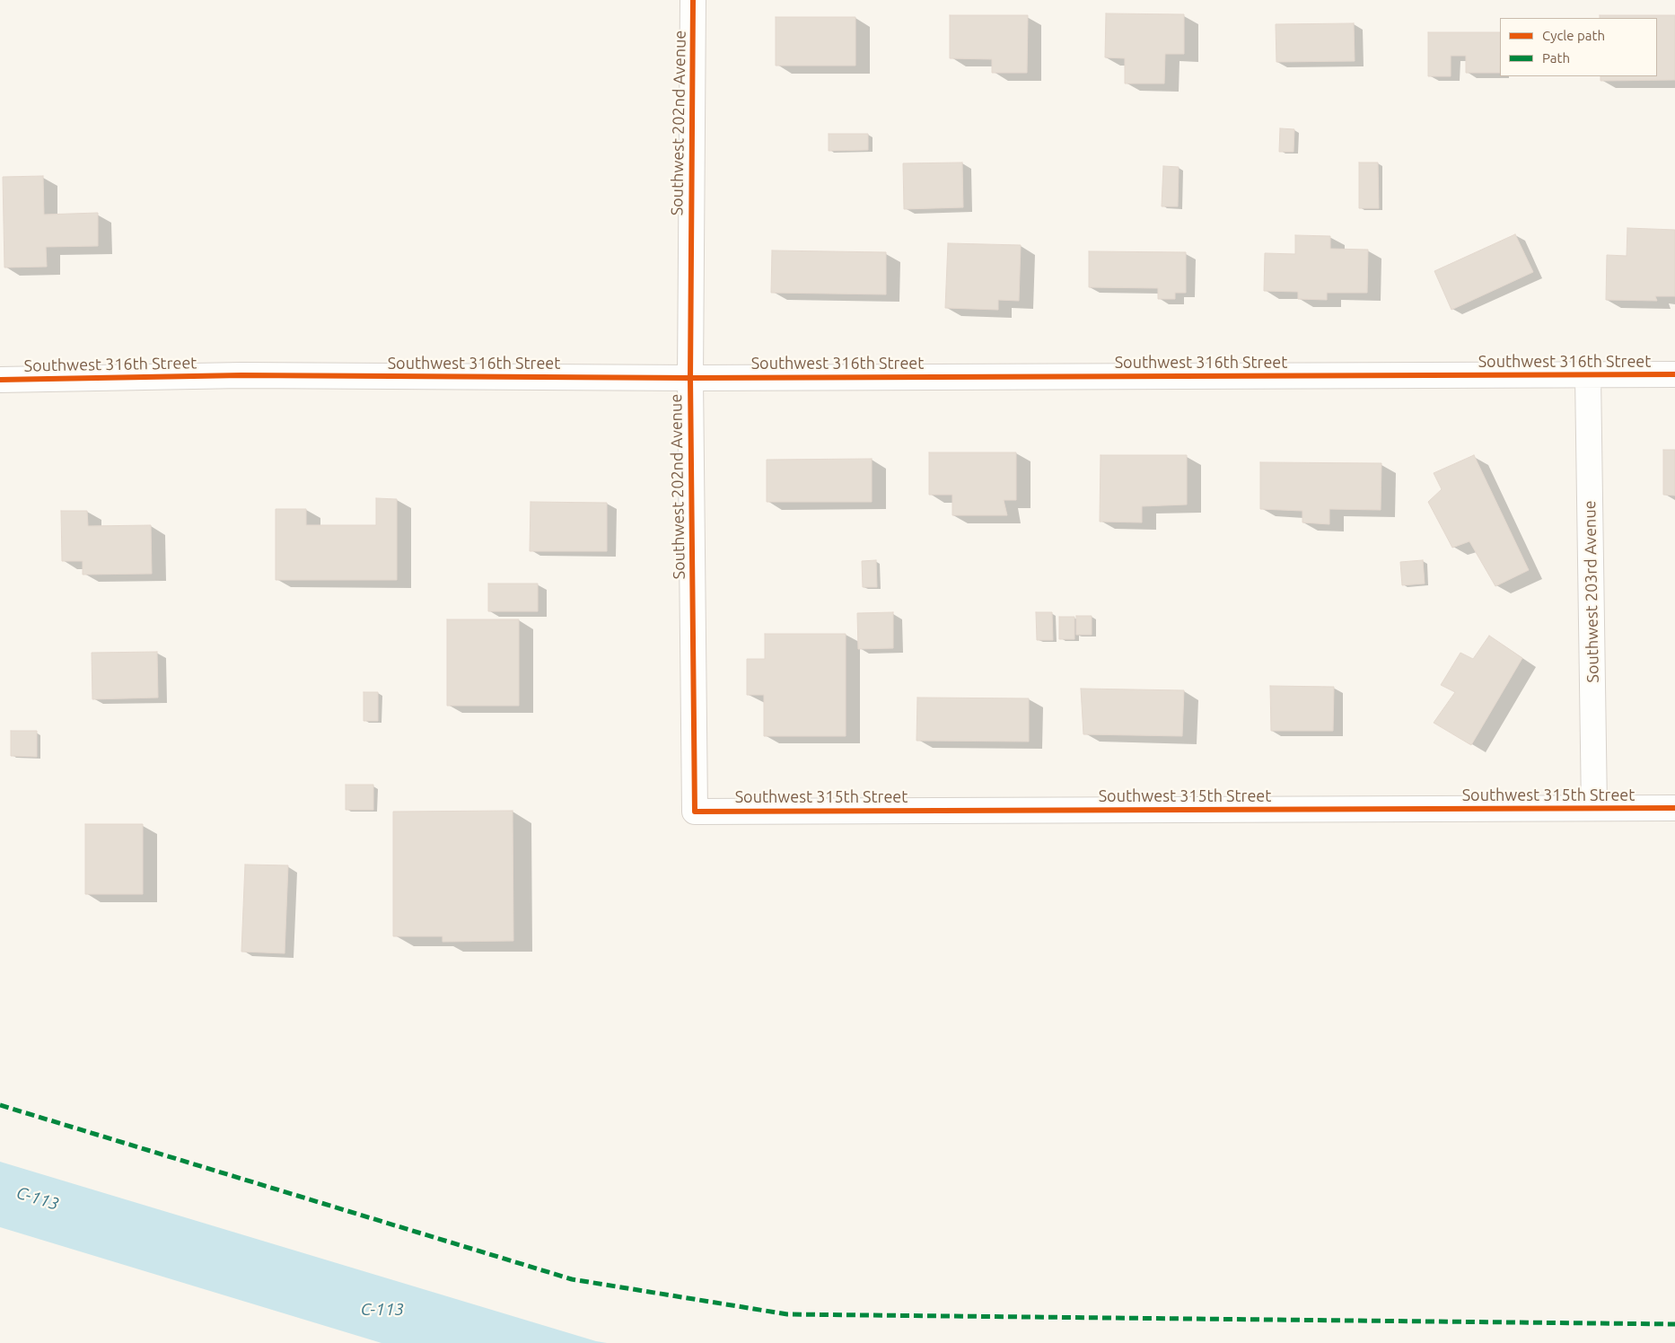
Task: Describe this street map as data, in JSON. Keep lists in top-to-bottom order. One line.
{"streets":{"street":["Southwest 202nd Avenue","Southwest 316th Street","Southwest 203rd Avenue","Southwest 315th Street"]},"crossings":[["Southwest 202nd Avenue","Southwest 316th Street"],["Southwest 202nd Avenue","Southwest 315th Street"],["Southwest 316th Street","Southwest 203rd Avenue"],["Southwest 203rd Avenue","Southwest 315th Street"]],"water":["C-113"],"legend":["Cycle path","Path"]}
